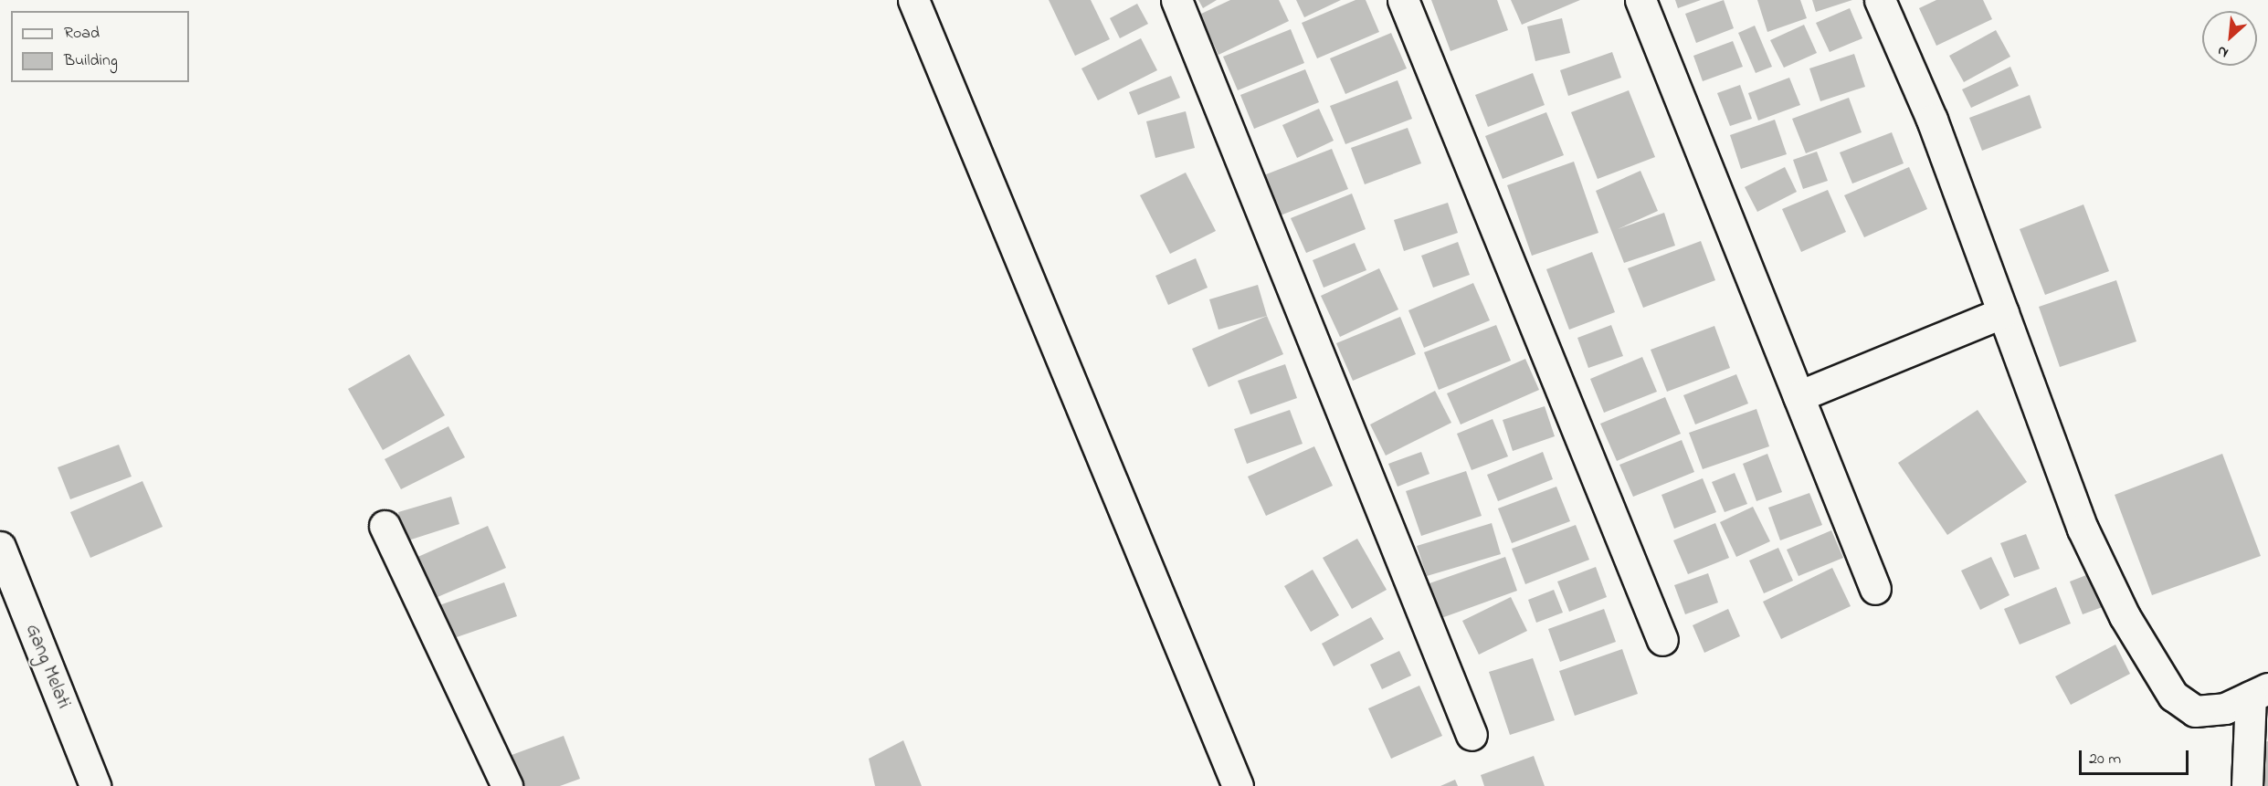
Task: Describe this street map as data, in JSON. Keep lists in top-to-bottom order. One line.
{"streets":{"street":["Gang Melati"]},"legend":["Road","Building"],"scale_bar":"20 m","north":"bottom left"}
